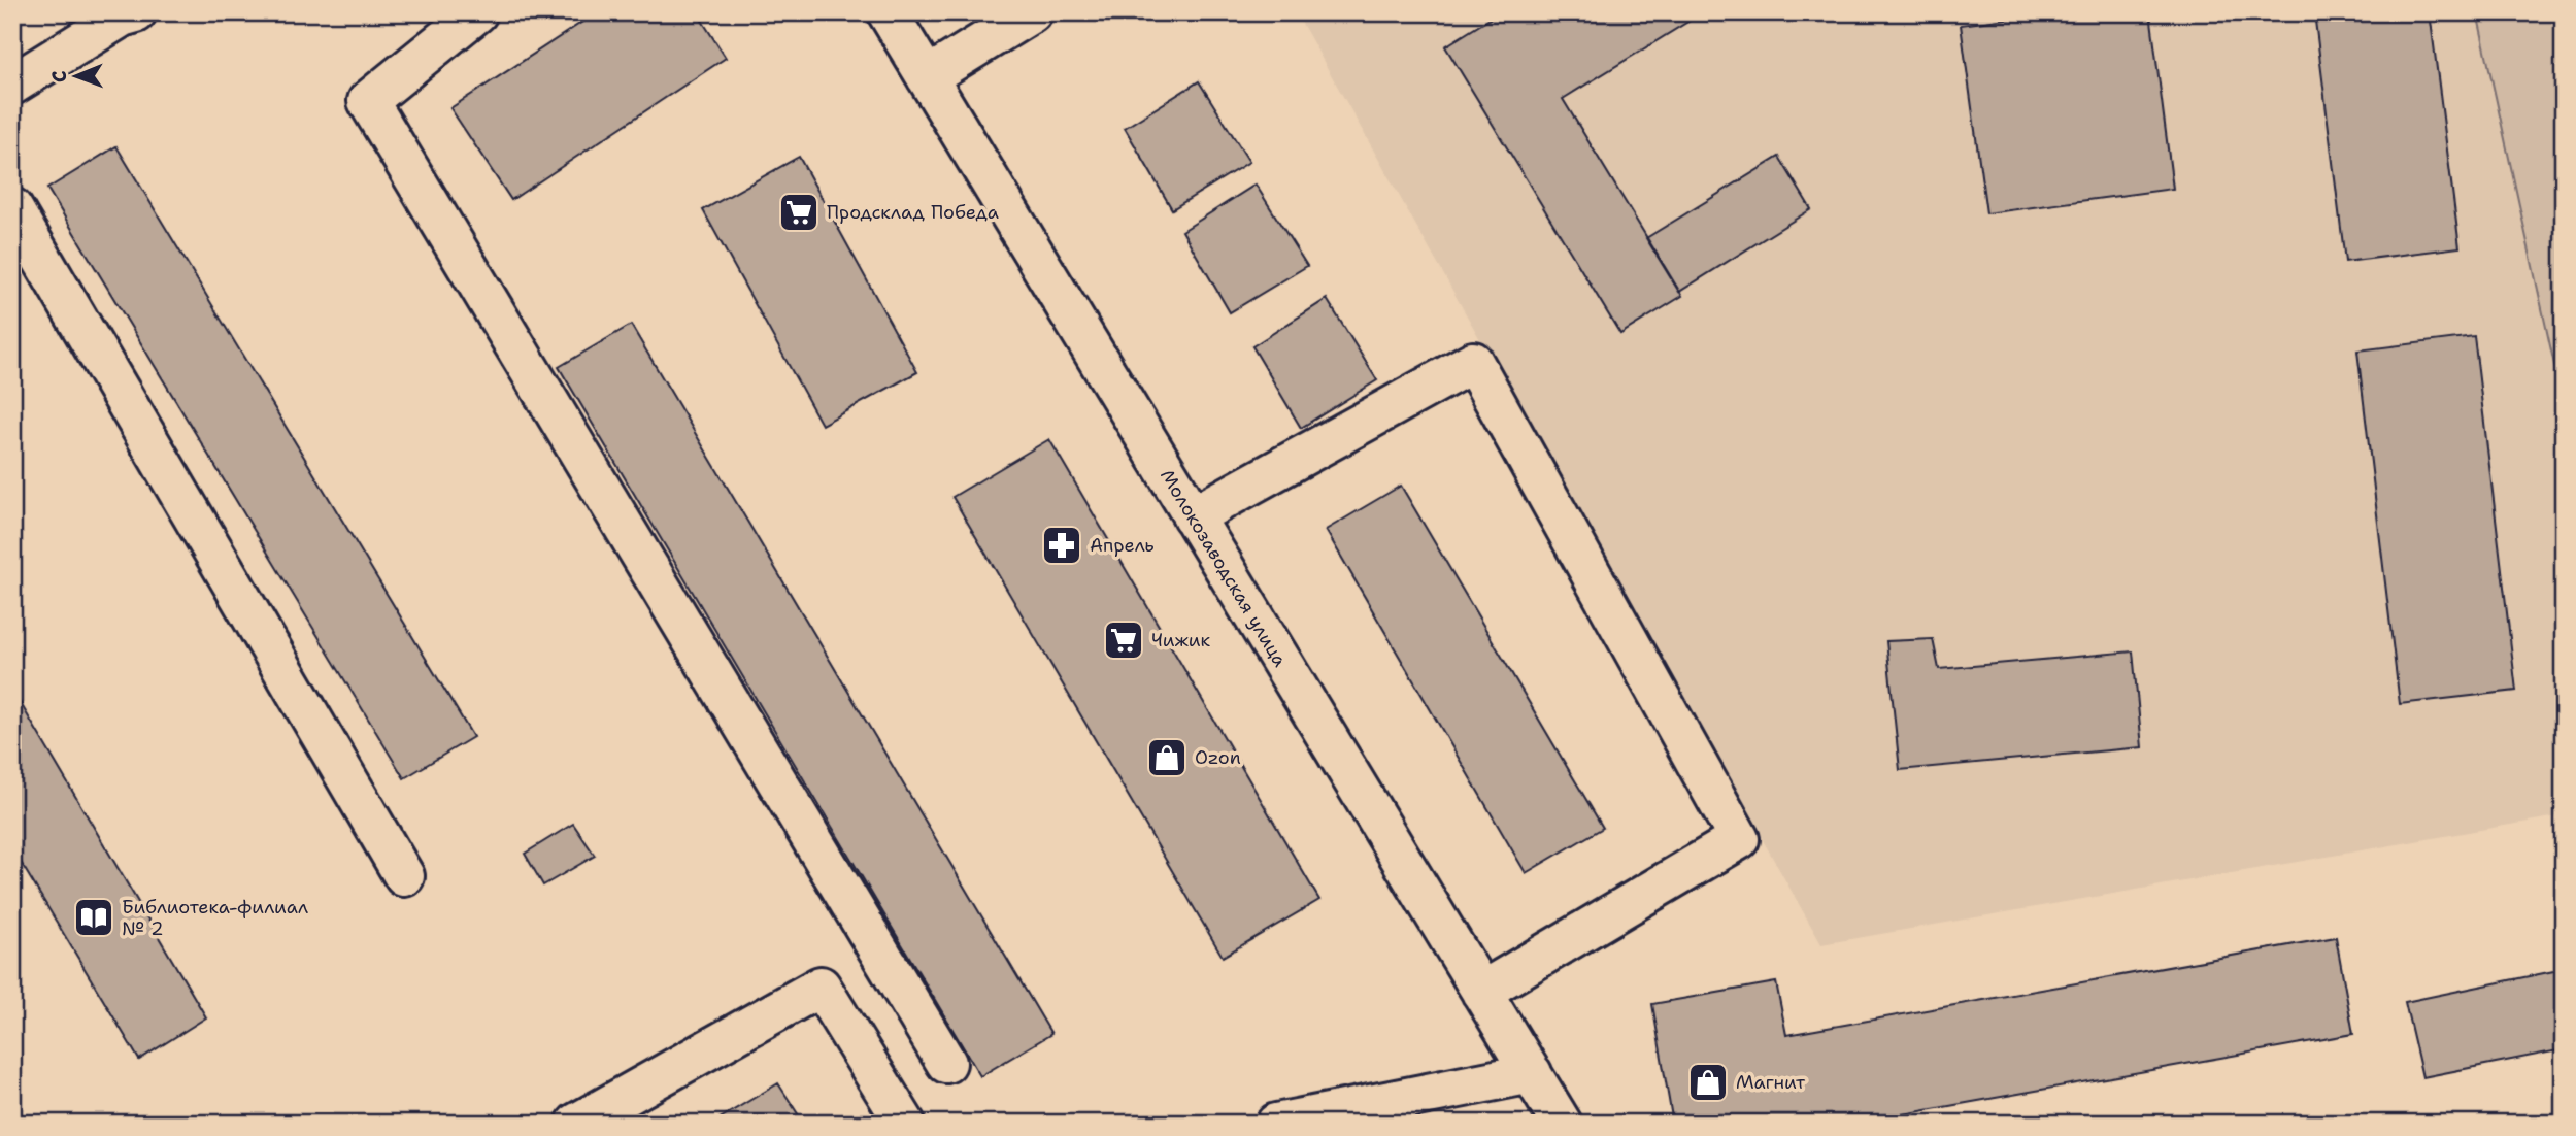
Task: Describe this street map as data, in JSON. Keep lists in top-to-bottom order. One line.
{"streets":{"street":["Молокозаводская улица"]},"places":{"supermarket":["Продсклад Победа","Чижик"],"pharmacy":["Апрель"],"shop":["Ozon","Магнит"],"library":["Библиотека-филиал № 2"]},"north":"left"}
